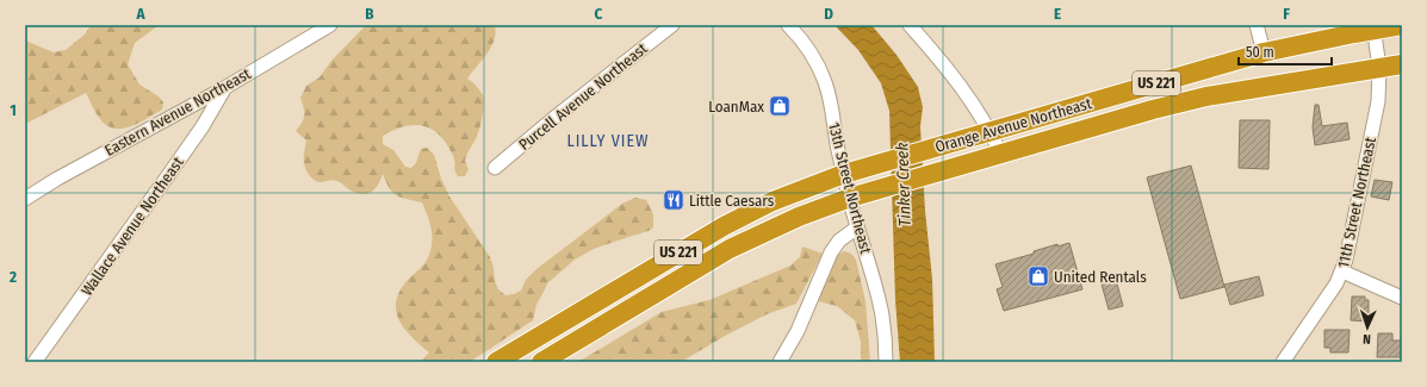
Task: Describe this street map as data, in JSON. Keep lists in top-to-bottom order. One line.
{"streets":{"highway":["US 221","Orange Avenue Northeast"],"street":["Purcell Avenue Northeast","Eastern Avenue Northeast","13th Street Northeast","11th Street Northeast","Wallace Avenue Northeast"]},"crossings":[["Eastern Avenue Northeast","Wallace Avenue Northeast"],["Orange Avenue Northeast","13th Street Northeast"],["Orange Avenue Northeast","11th Street Northeast"]],"districts":["LILLY VIEW"],"water":["Tinker Creek"],"places":{"shop":["LoanMax","United Rentals"],"restaurant":["Little Caesars"]},"scale_bar":"50 m","north":"bottom","grid":{"columns":["A","B","C","D","E","F"],"rows":["1","2"]}}
